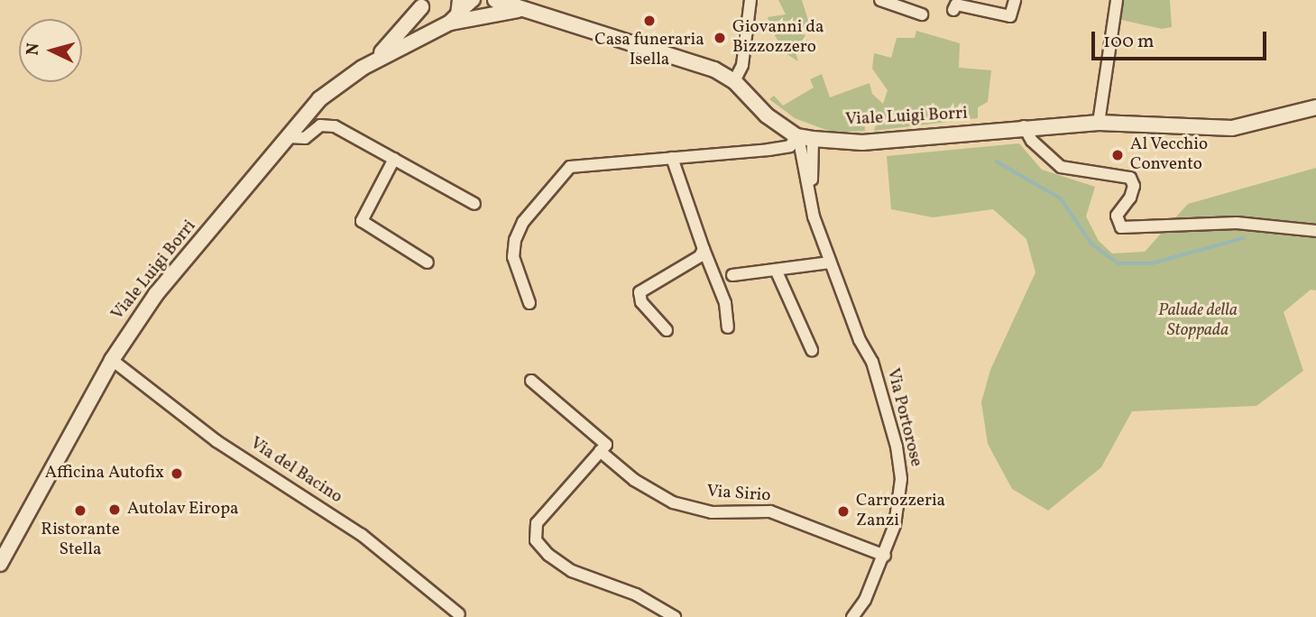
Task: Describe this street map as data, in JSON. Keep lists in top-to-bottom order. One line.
{"streets":{"main road":["Viale Luigi Borri"],"street":["Via Portorose","Via del Bacino","Via Sirio"]},"crossings":[["Viale Luigi Borri","Via Portorose"],["Viale Luigi Borri","Via del Bacino"],["Via Portorose","Via Sirio"]],"parks":["Palude della Stoppada"],"places":["Casa funeraria Isella","Giovanni da Bizzozzero","Al Vecchio Convento","Afficina Autofix","Autolav Eiropa","Ristorante Stella","Carrozzeria Zanzi"],"scale_bar":"100 m","north":"left"}
